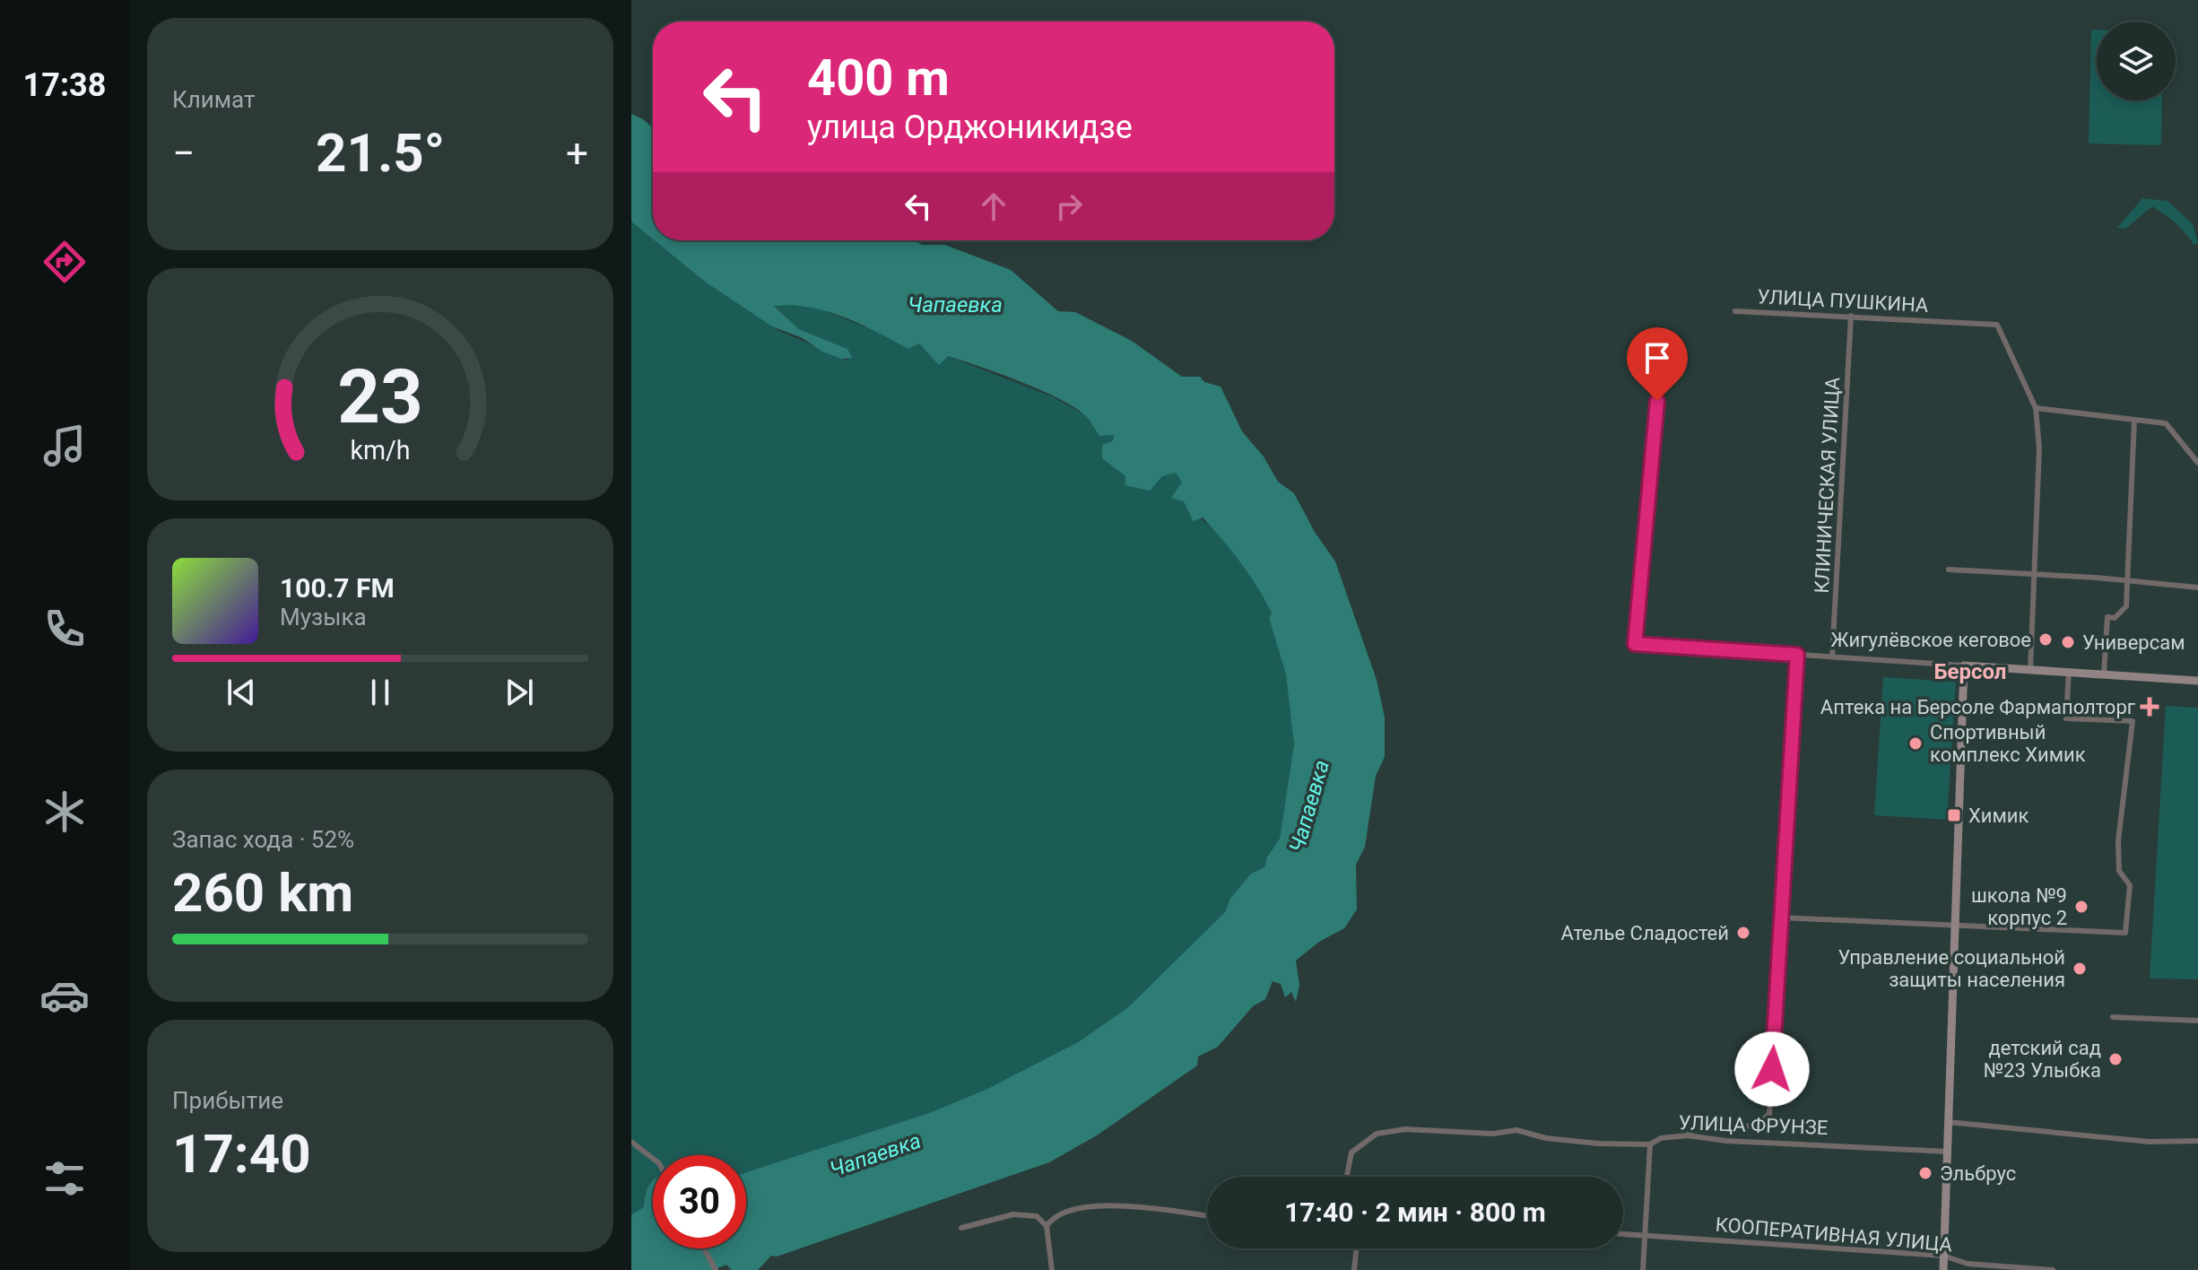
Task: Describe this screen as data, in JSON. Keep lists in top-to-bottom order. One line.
{"streets":{"street":["УЛИЦА ПУШКИНА","КЛИНИЧЕСКАЯ УЛИЦА","УЛИЦА ФРУНЗЕ","КООПЕРАТИВНАЯ УЛИЦА"]},"crossings":[["УЛИЦА ПУШКИНА","КЛИНИЧЕСКАЯ УЛИЦА"]],"districts":["Берсол"],"water":["Чапаевка"],"places":{"other":["Жигулёвское кеговое","Универсам","Спортивный комплекс Химик","школа №9 корпус 2","Ателье Сладостей","Управление социальной защиты населения","детский сад №23 Улыбка","Эльбрус"],"health":["Аптека на Берсоле Фармаполторг"],"transit":["Химик"]},"page":{"tabs":"17:38","tile":["Климат",["Запас хода · 52%","260 km"],["Прибытие","17:40"]],"turn":["400 m","улица Орджоникидзе"],"heat":["−","21.5°","+"],"song":["100.7 FM","Музыка"],"limit":"30","trip":"17:40 · 2 мин · 800 m","gauge":["23","km/h"]}}
